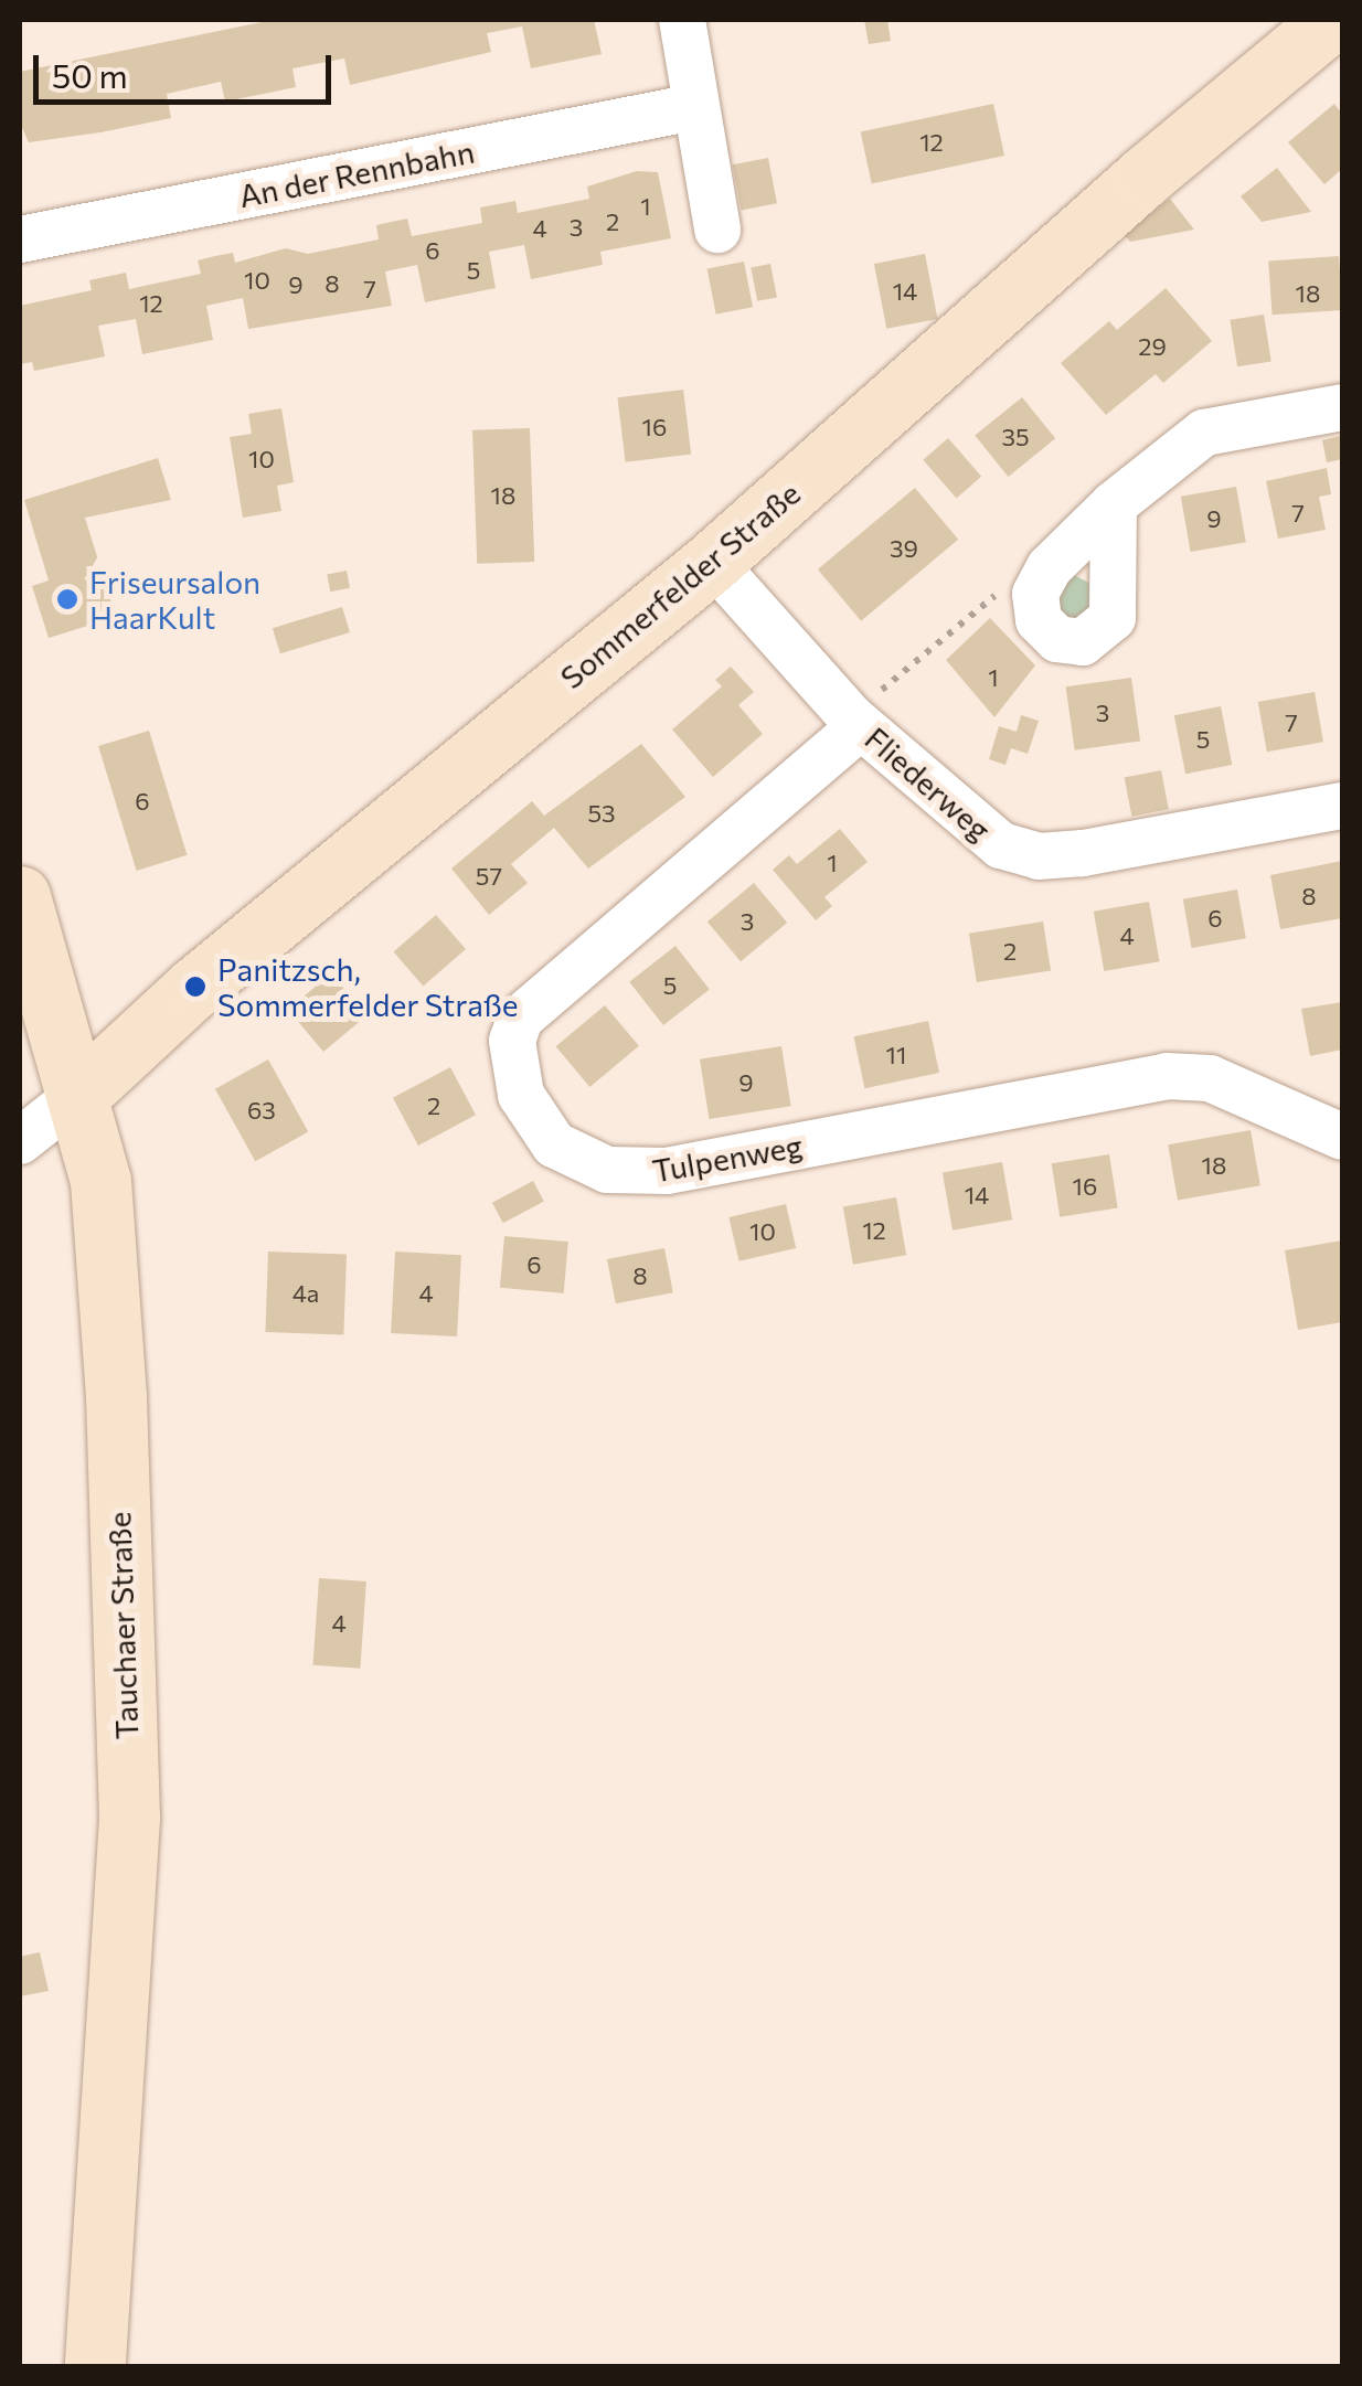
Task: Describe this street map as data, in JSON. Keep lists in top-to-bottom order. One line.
{"streets":{"street":["An der Rennbahn","Sommerfelder Straße","Fliederweg","Tulpenweg","Tauchaer Straße"]},"crossings":[["Sommerfelder Straße","Fliederweg"],["Sommerfelder Straße","Tauchaer Straße"],["Fliederweg","Tulpenweg"]],"places":["Friseursalon HaarKult","Panitzsch, Sommerfelder Straße"],"house_numbers":["12","1","2","3","4","6","5","10","8","9","7","14","18","12","29","16","35","10","18","7","9","39","1","3","7","5","6","53","1","57","8","6","3","4","2","5","11","9","2","63","18","16","14","12","10","6","8","4a","4","4"],"scale_bar":"50 m"}
